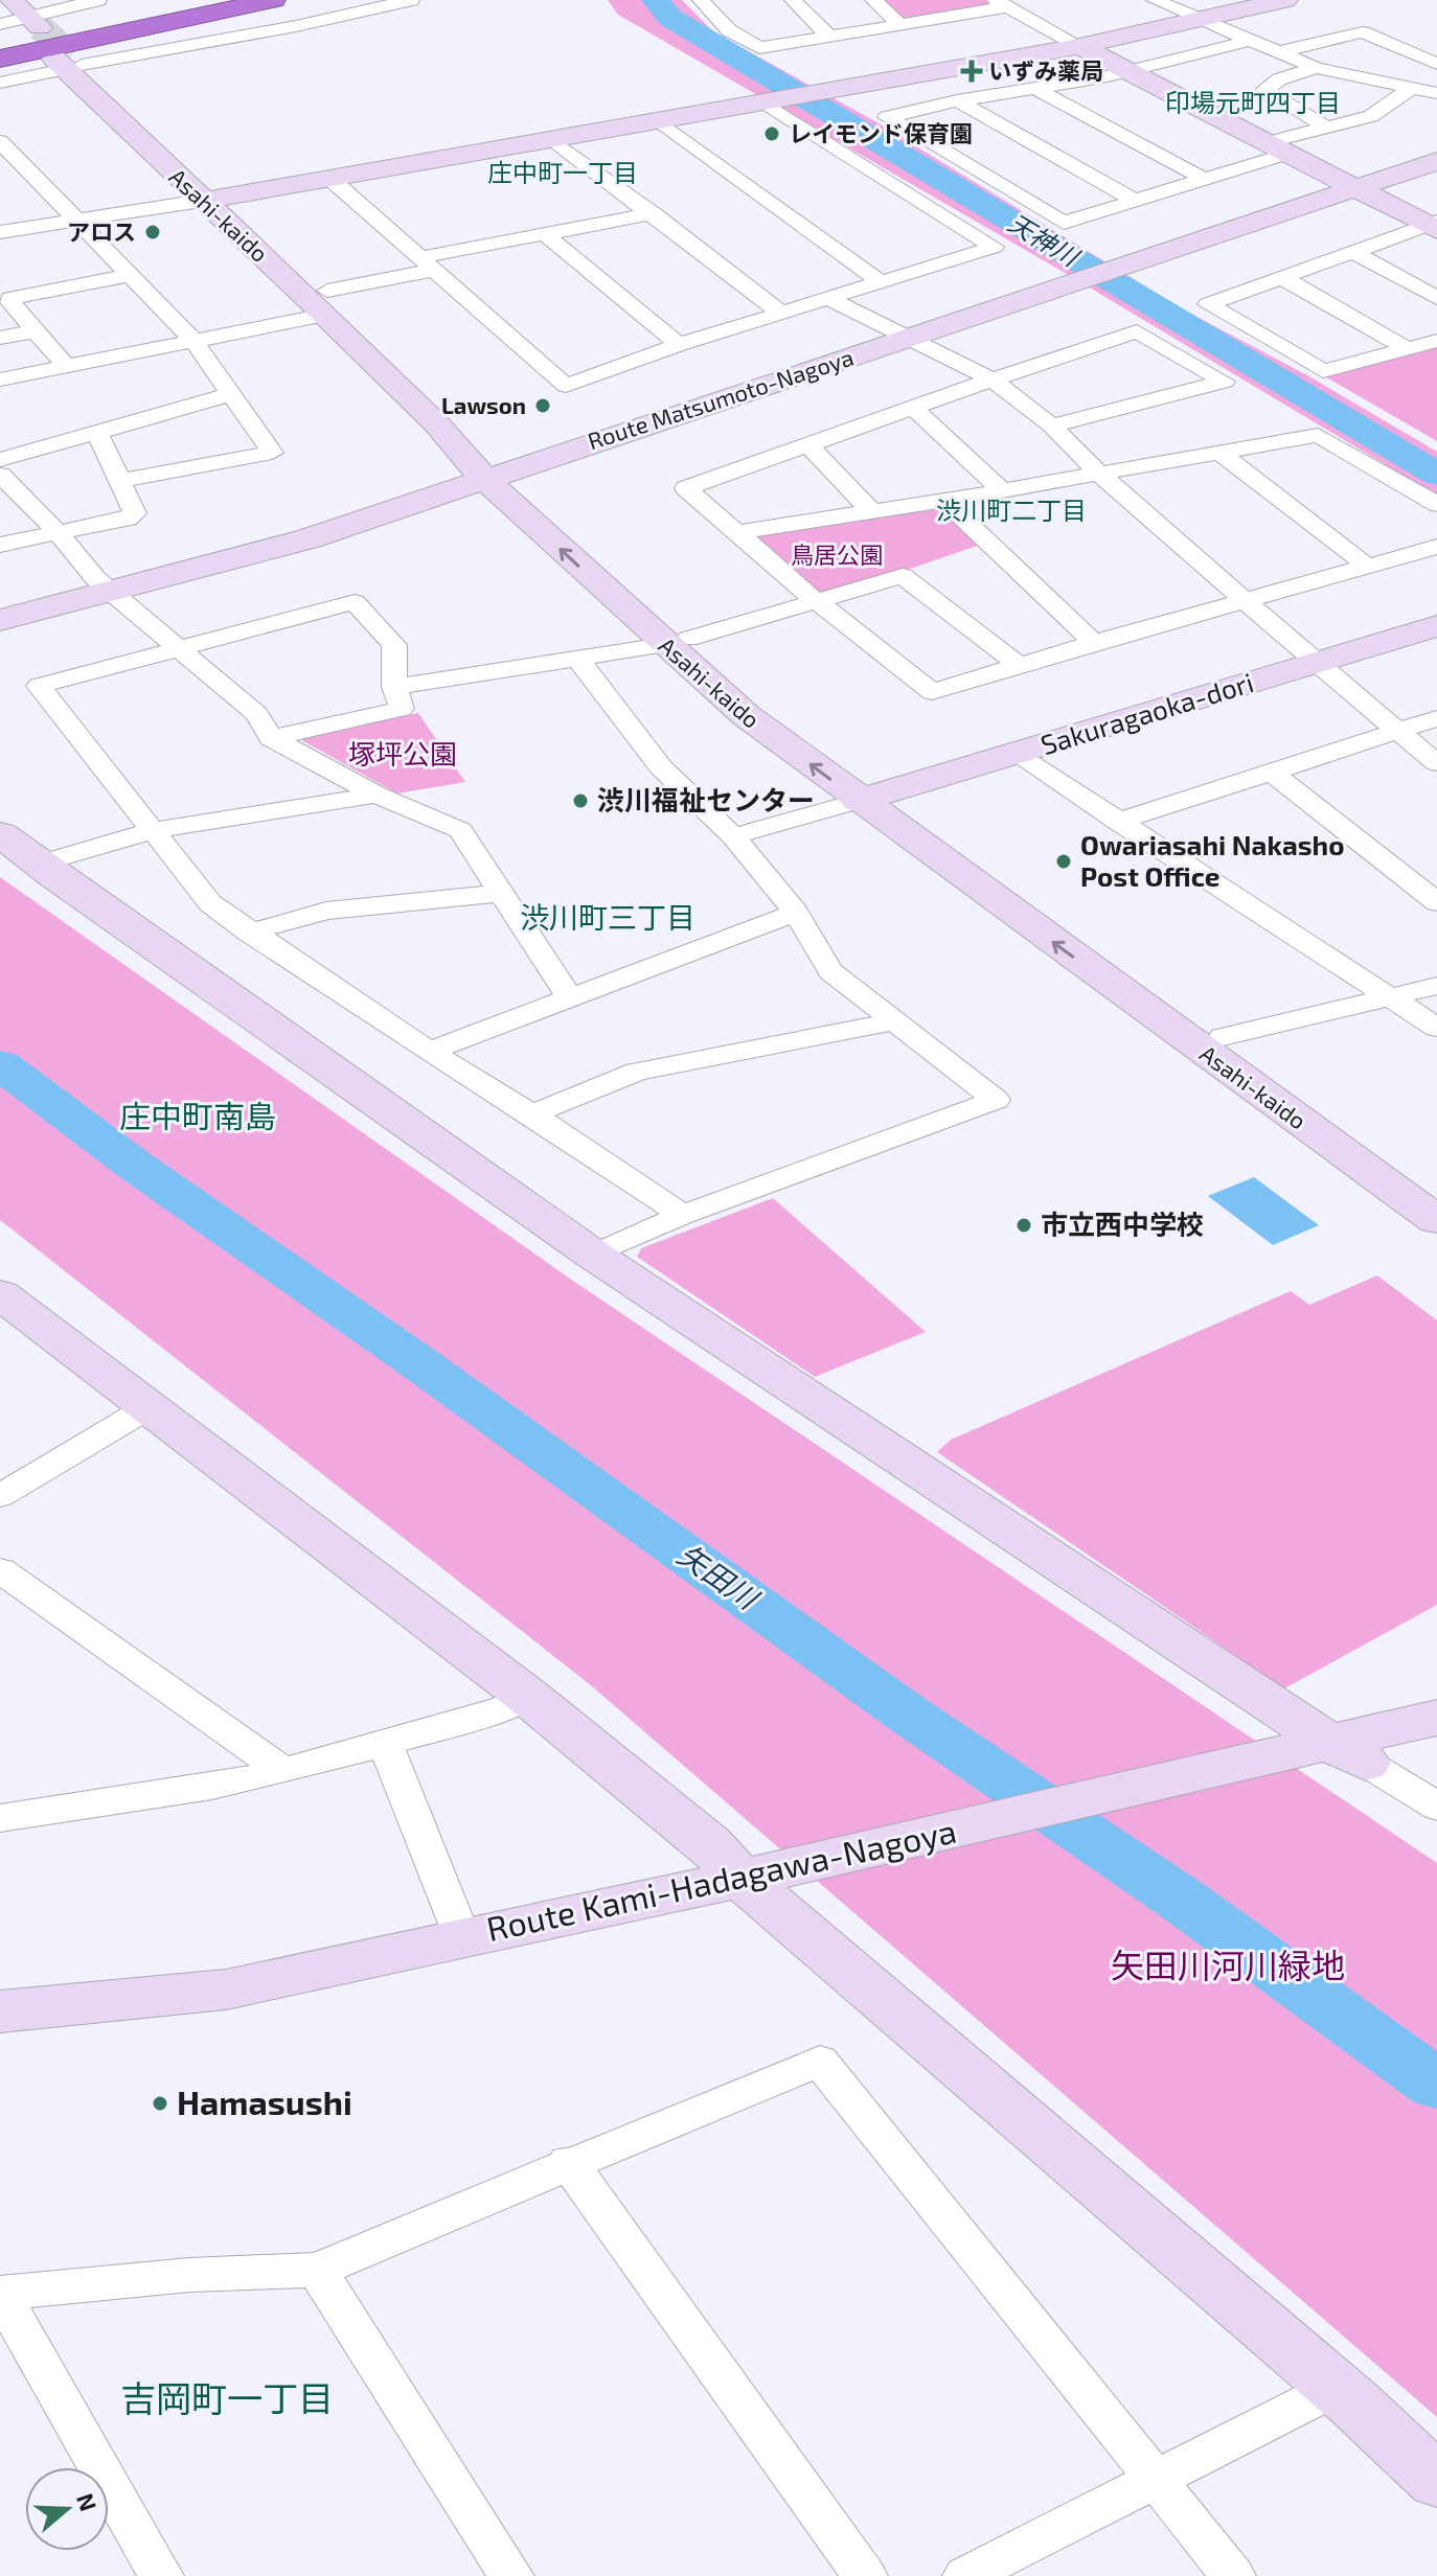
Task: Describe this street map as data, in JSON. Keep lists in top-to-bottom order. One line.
{"streets":{"street":["Asahi-kaido","Route Matsumoto-Nagoya","Sakuragaoka-dori","Route Kami-Hadagawa-Nagoya"]},"crossings":[["Asahi-kaido","Route Matsumoto-Nagoya"],["Asahi-kaido","Sakuragaoka-dori"]],"districts":["印場元町四丁目","庄中町一丁目","渋川町二丁目","渋川町三丁目","庄中町南島","吉岡町一丁目"],"water":["天神川","矢田川"],"parks":["鳥居公園","塚坪公園","矢田川河川緑地"],"places":{"health":["いずみ薬局"],"other":["レイモンド保育園","アロス","Lawson","渋川福祉センター","Owariasahi Nakasho Post Office","市立西中学校","Hamasushi"]},"north":"right"}
